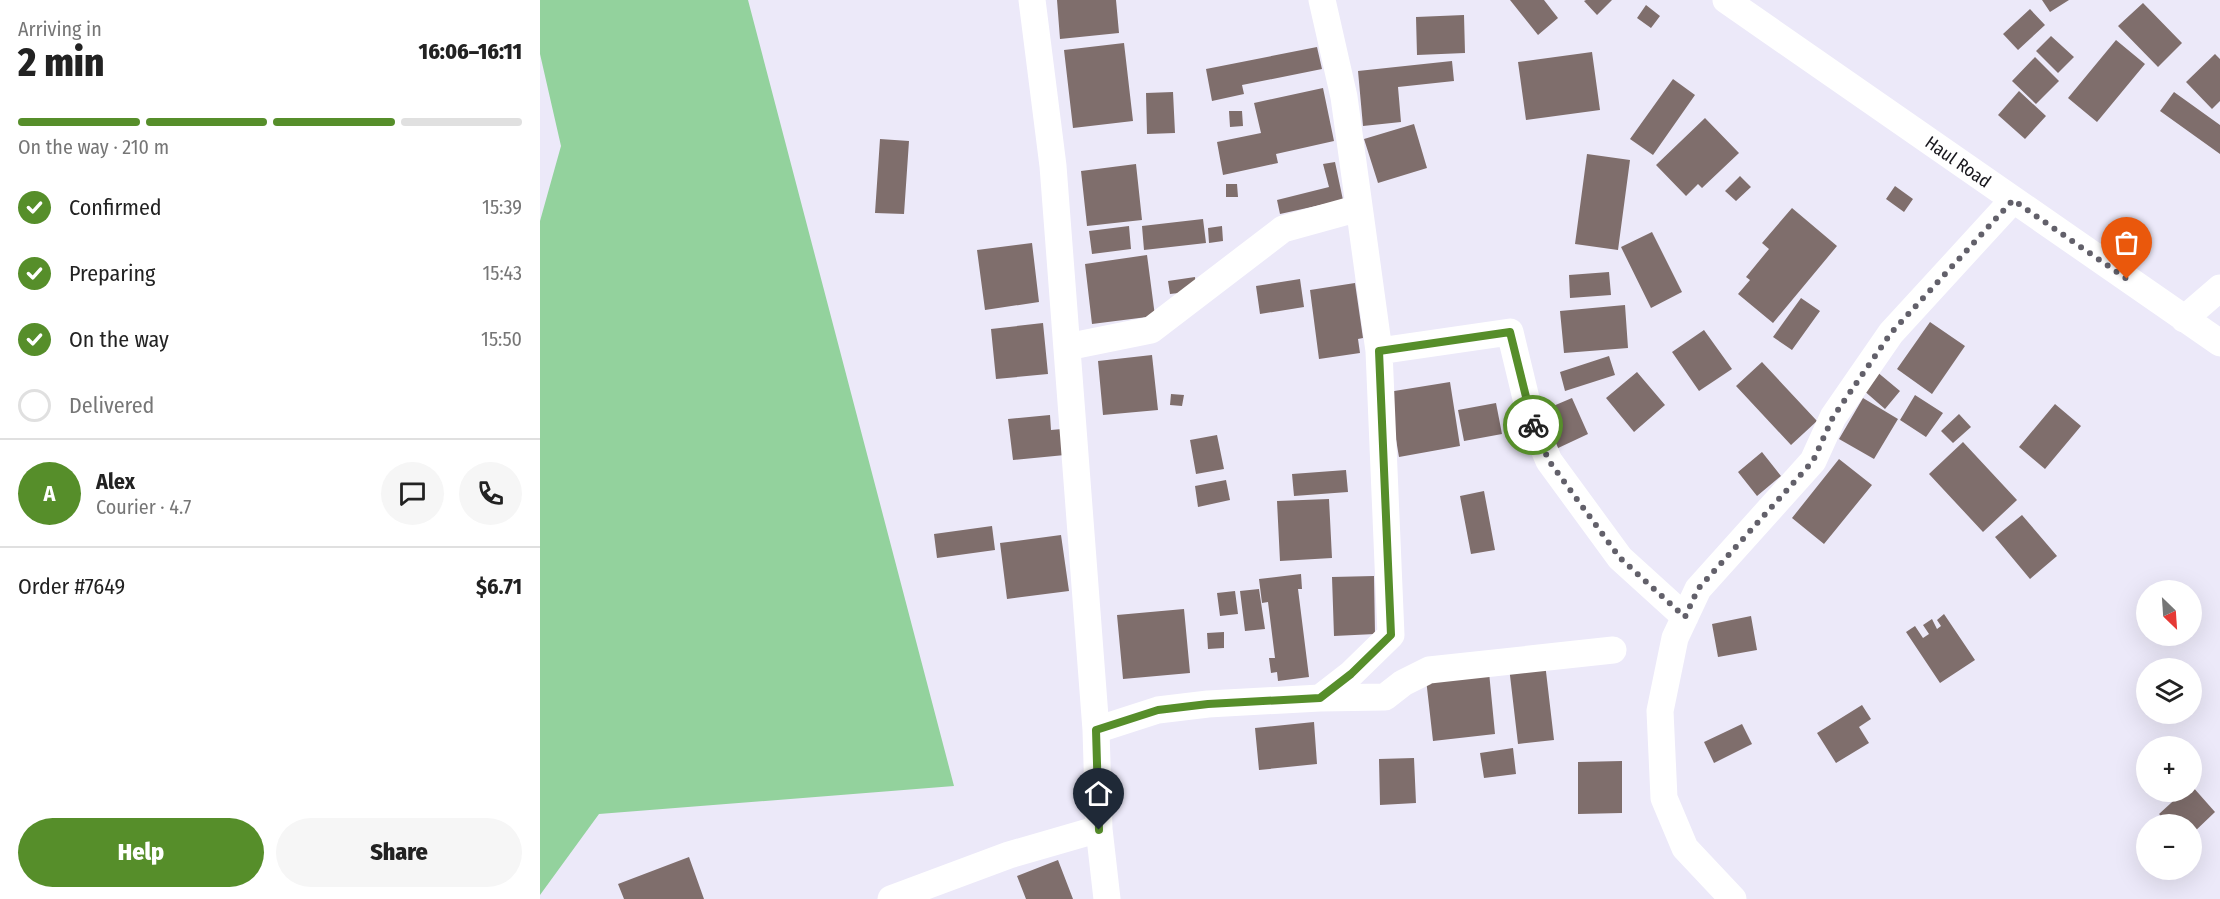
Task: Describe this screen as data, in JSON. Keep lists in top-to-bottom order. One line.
{"streets":{"street":["Haul Road"]},"north":"bottom right","page":{"heading":["2 min","Arriving in","16:06–16:11"],"panel":["Alex","Courier · 4.7","Order #7649","$6.71"],"bar":"On the way · 210 m","list":[["Confirmed","15:39"],["Preparing","15:43"],["On the way","15:50"],"Delivered"],"round":"A","map_buttons":["+","−"],"buttons":["Help","Share"]}}
